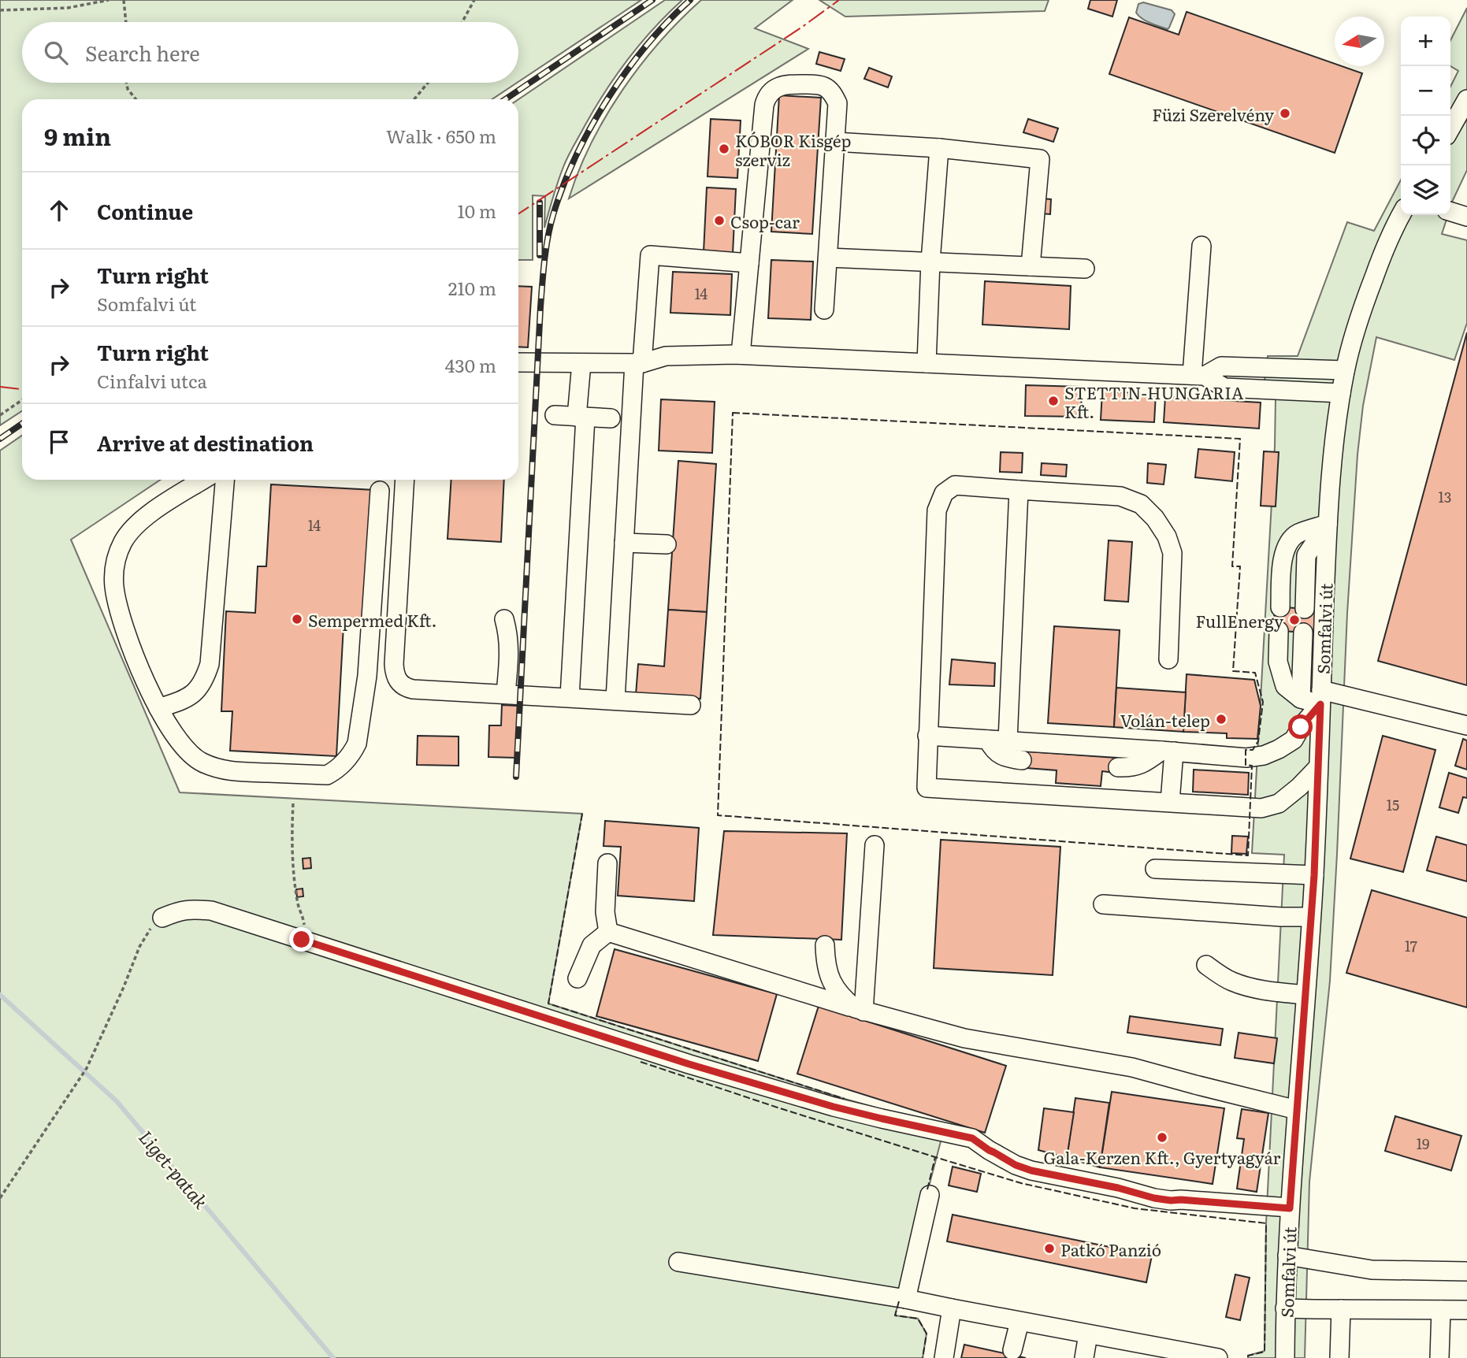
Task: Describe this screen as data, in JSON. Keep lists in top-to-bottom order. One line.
{"streets":{"street":["Somfalvi út"]},"water":["Liget-patak"],"places":["Füzi Szerelvény","KÓBOR Kisgép szerviz","Csop-car","STETTIN-HUNGARIA Kft.","Sempermed Kft.","FullEnergy","Volán-telep","Gala-Kerzen Kft., Gyertyagyár","Patkó Panzió"],"house_numbers":["14","13","14","15","17","19"],"north":"left","page":{"map_buttons":["+","−"],"search":"Search here","heading":["9 min","Walk · 650 m"],"list":[["Continue","10 m"],["Turn right","Somfalvi út","210 m"],["Turn right","Cinfalvi utca","430 m"],"Arrive at destination"]}}
